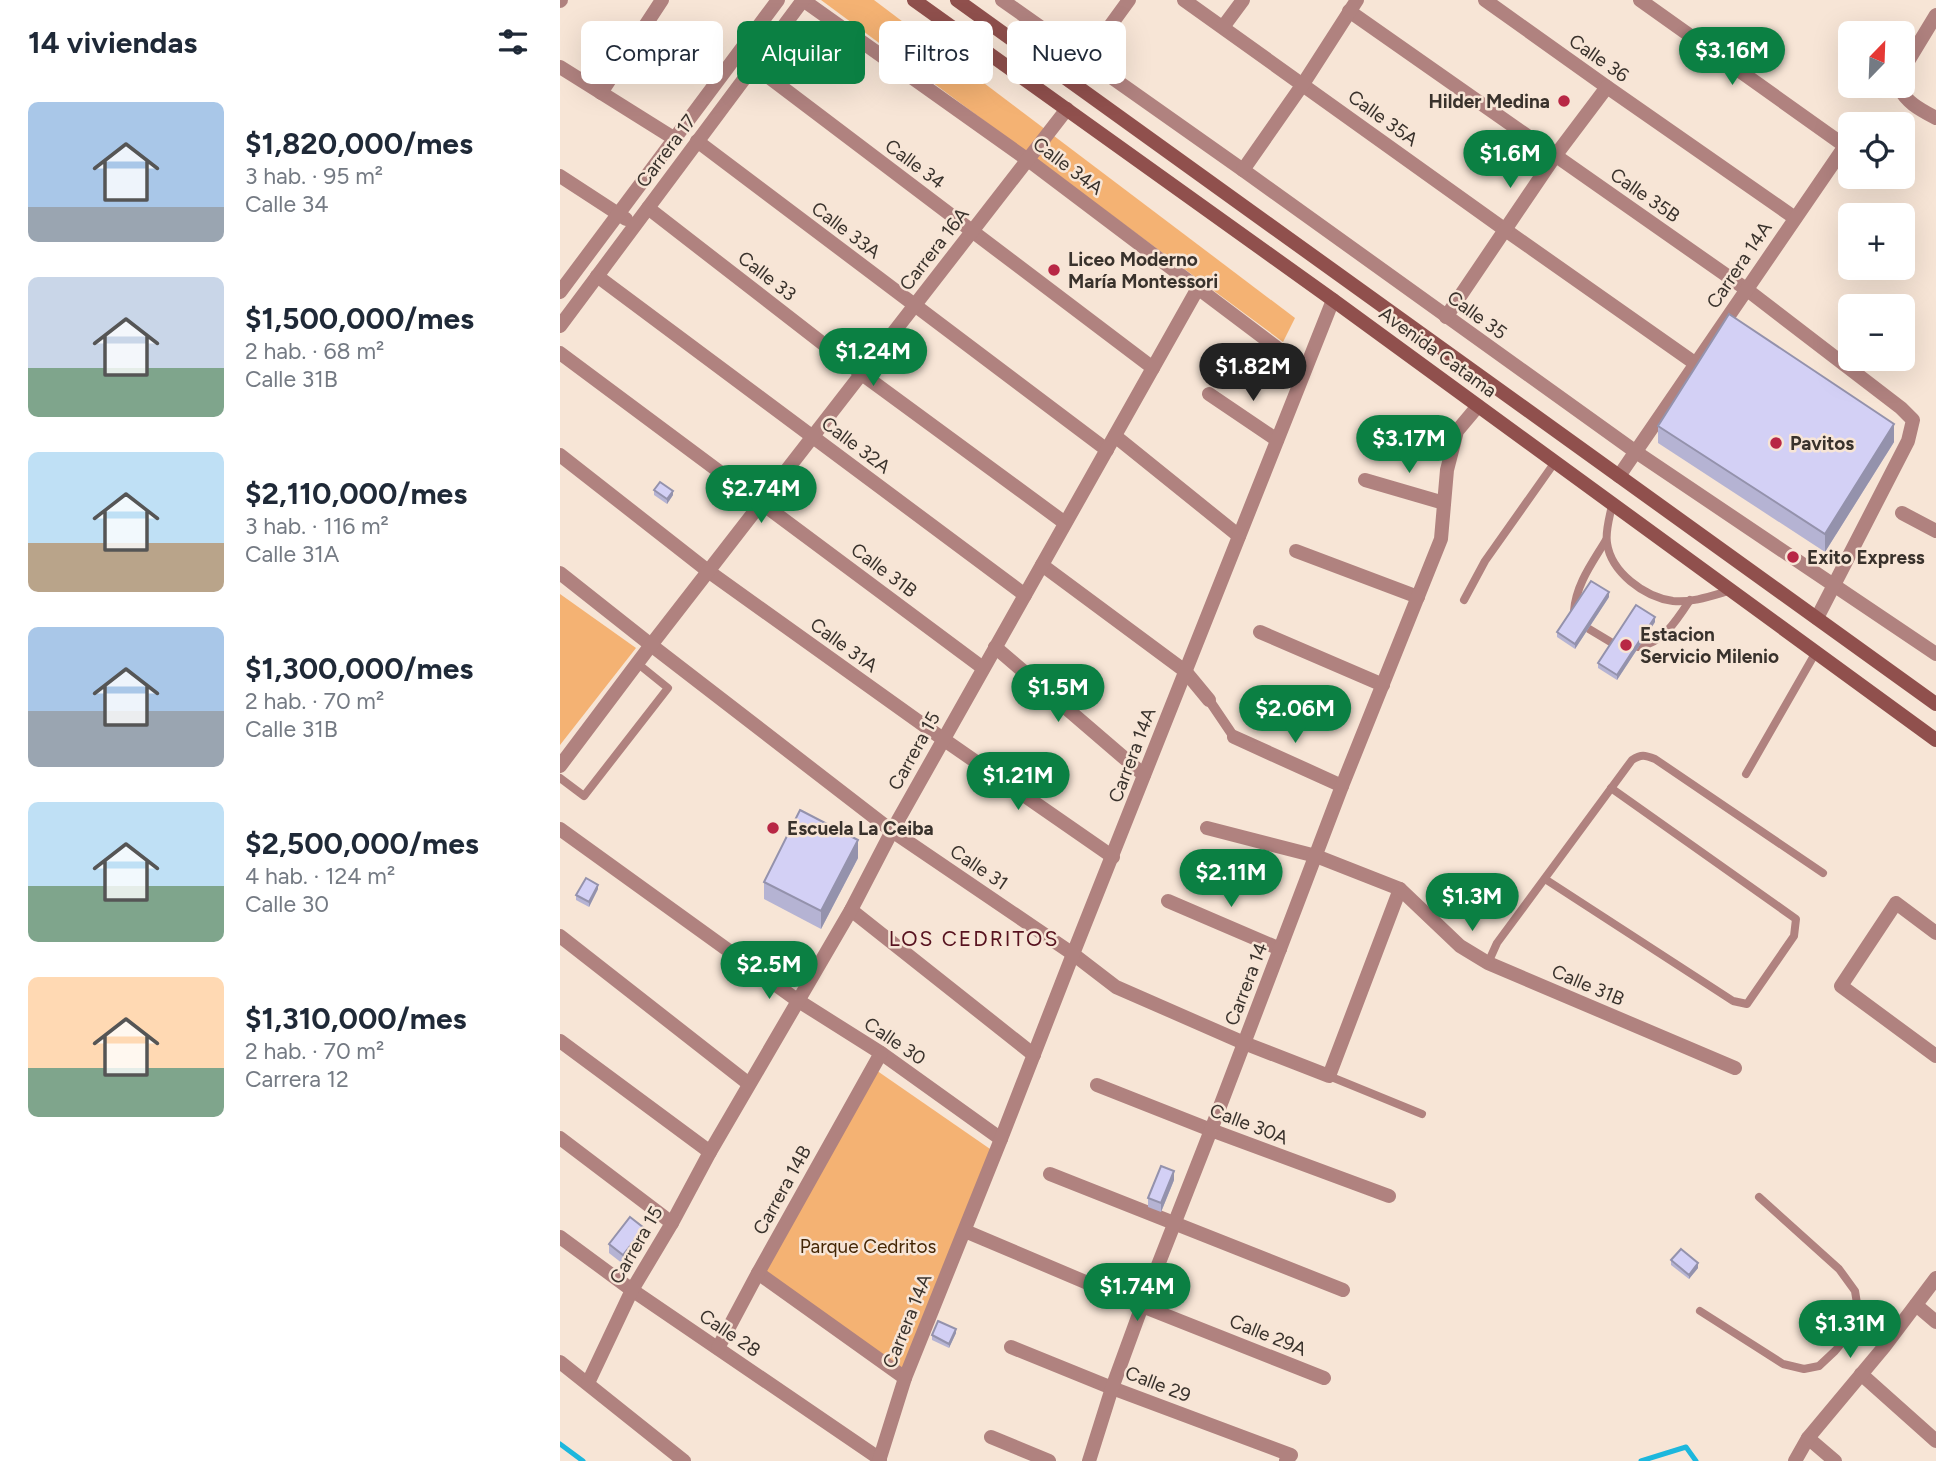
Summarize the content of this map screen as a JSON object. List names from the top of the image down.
{
  "streets": {
    "main road": ["Avenida Catama"],
    "street": [
      "Calle 36",
      "Calle 35A",
      "Carrera 17",
      "Calle 34",
      "Calle 34A",
      "Calle 35B",
      "Calle 33A",
      "Carrera 16A",
      "Carrera 14A",
      "Calle 33",
      "Calle 35",
      "Calle 32A",
      "Calle 31B",
      "Calle 31A",
      "Carrera 15",
      "Calle 31",
      "Carrera 14",
      "Calle 30",
      "Calle 30A",
      "Carrera 14B",
      "Calle 28",
      "Calle 29A",
      "Calle 29"
    ]
  },
  "crossings": [
    ["Calle 36", "Carrera 14A"],
    ["Calle 35A", "Carrera 14A"],
    ["Carrera 17", "Calle 34A"],
    ["Carrera 17", "Calle 33A"],
    ["Carrera 17", "Calle 33"],
    ["Carrera 17", "Calle 32A"],
    ["Calle 34", "Carrera 16A"],
    ["Calle 34", "Carrera 15"],
    ["Calle 34A", "Carrera 16A"],
    ["Calle 34A", "Carrera 14A"],
    ["Calle 34A", "Carrera 15"],
    ["Calle 35B", "Carrera 14A"],
    ["Calle 35B", "Calle 35"],
    ["Calle 33A", "Carrera 16A"],
    ["Calle 33A", "Carrera 15"],
    ["Carrera 16A", "Calle 33"],
    ["Carrera 16A", "Avenida Catama"],
    ["Carrera 16A", "Calle 32A"],
    ["Carrera 16A", "Calle 31B"],
    ["Carrera 16A", "Calle 31A"],
    ["Carrera 16A", "Calle 31"],
    ["Carrera 14A", "Calle 35"],
    ["Carrera 14A", "Avenida Catama"],
    ["Carrera 14A", "Calle 31A"],
    ["Carrera 14A", "Calle 31"],
    ["Carrera 14A", "Calle 30"],
    ["Carrera 14A", "Calle 28"],
    ["Carrera 14A", "Calle 29A"],
    ["Calle 33", "Carrera 15"],
    ["Avenida Catama", "Carrera 14"],
    ["Calle 32A", "Carrera 15"],
    ["Calle 31B", "Carrera 15"],
    ["Calle 31B", "Carrera 14"],
    ["Calle 31A", "Carrera 15"],
    ["Carrera 15", "Calle 31"],
    ["Carrera 15", "Calle 30"],
    ["Carrera 15", "Calle 28"],
    ["Calle 31", "Carrera 14"],
    ["Carrera 14", "Calle 30A"],
    ["Carrera 14", "Calle 29A"],
    ["Carrera 14", "Calle 29"],
    ["Calle 30", "Carrera 14B"],
    ["Carrera 14B", "Calle 28"]
  ],
  "districts": ["LOS CEDRITOS"],
  "parks": ["Parque Cedritos"],
  "places": [
    "Hilder Medina",
    "Liceo Moderno María Montessori",
    "Pavitos",
    "Exito Express",
    "Estacion Servicio Milenio",
    "Escuela La Ceiba"
  ],
  "north": "top right",
  "page": {
    "heading": "14 viviendas",
    "map_buttons": ["+", "−"],
    "chip": [
      "Comprar",
      "Alquilar",
      "Filtros",
      "Nuevo"
    ],
    "price": [
      "$3.16M",
      "$1.6M",
      "$1.24M",
      "$1.82M",
      "$3.17M",
      "$2.74M",
      "$1.5M",
      "$2.06M",
      "$1.21M",
      "$2.11M",
      "$1.3M",
      "$2.5M",
      "$1.74M",
      "$1.31M"
    ],
    "list": [
      {
        "name": "$1,820,000/mes",
        "note": "3 hab. · 95 m² · Calle 34"
      },
      {
        "name": "$1,500,000/mes",
        "note": "2 hab. · 68 m² · Calle 31B"
      },
      {
        "name": "$2,110,000/mes",
        "note": "3 hab. · 116 m² · Calle 31A"
      },
      {
        "name": "$1,300,000/mes",
        "note": "2 hab. · 70 m² · Calle 31B"
      },
      {
        "name": "$2,500,000/mes",
        "note": "4 hab. · 124 m² · Calle 30"
      },
      {
        "name": "$1,310,000/mes",
        "note": "2 hab. · 70 m² · Carrera 12"
      }
    ]
  }
}
